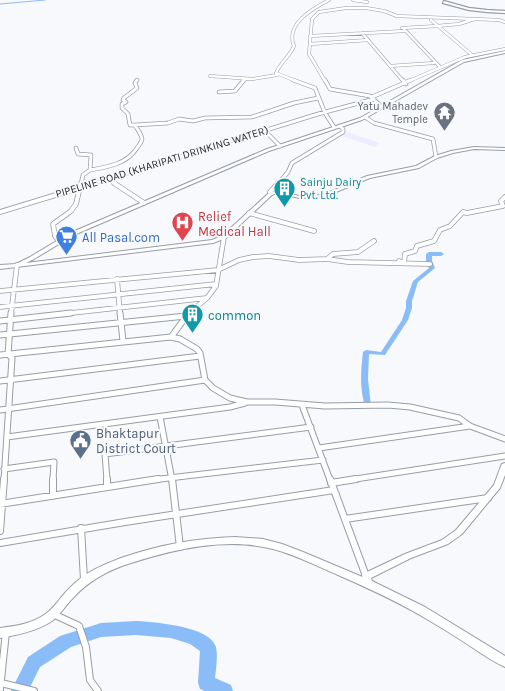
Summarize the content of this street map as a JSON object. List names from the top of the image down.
{
  "streets": {
    "street": ["PIPELINE ROAD (KHARIPATI DRINKING WATER)"]
  },
  "places": {
    "temple": ["Yatu Mahadev Temple"],
    "building": ["Sainju Dairy Pvt. Ltd.", "common"],
    "hospital": ["Relief Medical Hall"],
    "supermarket": ["All Pasal.com"],
    "public building": ["Bhaktapur District Court"]
  }
}
